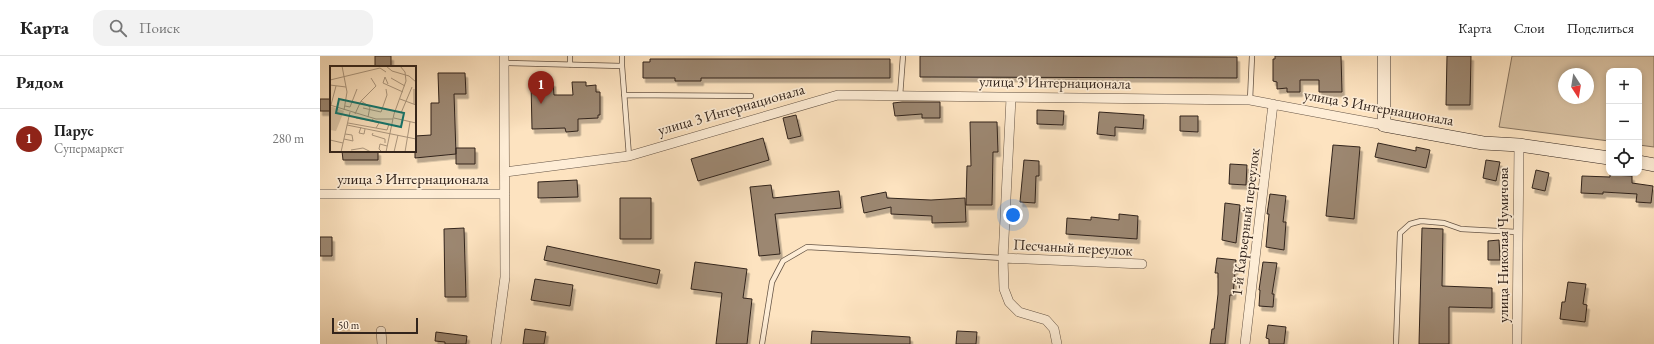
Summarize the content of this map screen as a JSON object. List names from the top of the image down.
{
  "streets": {
    "street": [
      "улица 3 Интернационала",
      "1-й Карьерный переулок",
      "улица Николая Чумичова",
      "Песчаный переулок"
    ]
  },
  "crossings": [
    ["улица 3 Интернационала", "1-й Карьерный переулок"],
    ["улица 3 Интернационала", "улица Николая Чумичова"]
  ],
  "scale_bar": "50 m",
  "north": "bottom",
  "page": {
    "header": "Карта",
    "search": "Поиск",
    "nav": ["Карта", "Слои", "Поделиться"],
    "heading": "Рядом",
    "map_buttons": ["+", "−"],
    "pins": "1",
    "list": [
      {
        "mark": "1",
        "name": "Парус",
        "note": "Супермаркет",
        "value": "280 m"
      }
    ],
    "scale": "50 m"
  }
}
